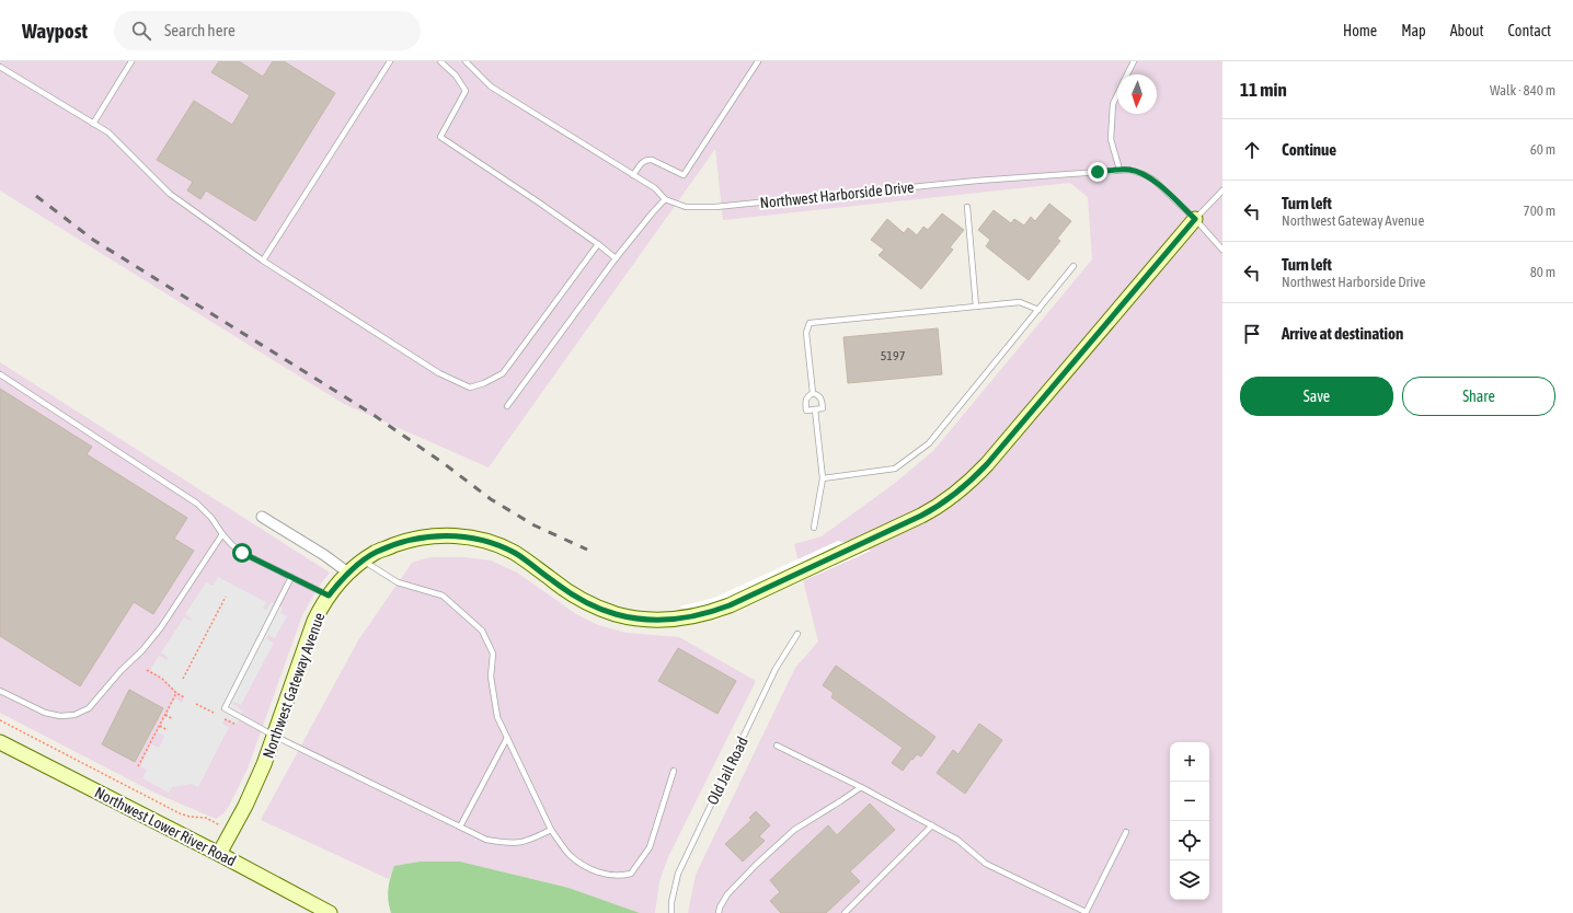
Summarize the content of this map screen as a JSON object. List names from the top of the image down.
{
  "streets": {
    "street": ["Northwest Gateway Avenue", "Northwest Lower River Road"],
    "lane": ["Northwest Harborside Drive", "Old Jail Road"]
  },
  "crossings": [
    ["Northwest Harborside Drive", "Northwest Gateway Avenue"],
    ["Northwest Gateway Avenue", "Northwest Lower River Road"]
  ],
  "house_numbers": ["5197"],
  "north": "bottom",
  "page": {
    "header": "Waypost",
    "search": "Search here",
    "nav": [
      "Home",
      "Map",
      "About",
      "Contact"
    ],
    "heading": ["11 min", "Walk · 840 m"],
    "list": [
      ["Continue", "60 m"],
      ["Turn left", "Northwest Gateway Avenue", "700 m"],
      ["Turn left", "Northwest Harborside Drive", "80 m"],
      "Arrive at destination"
    ],
    "buttons": ["Save", "Share"],
    "map_buttons": ["+", "−"]
  }
}
